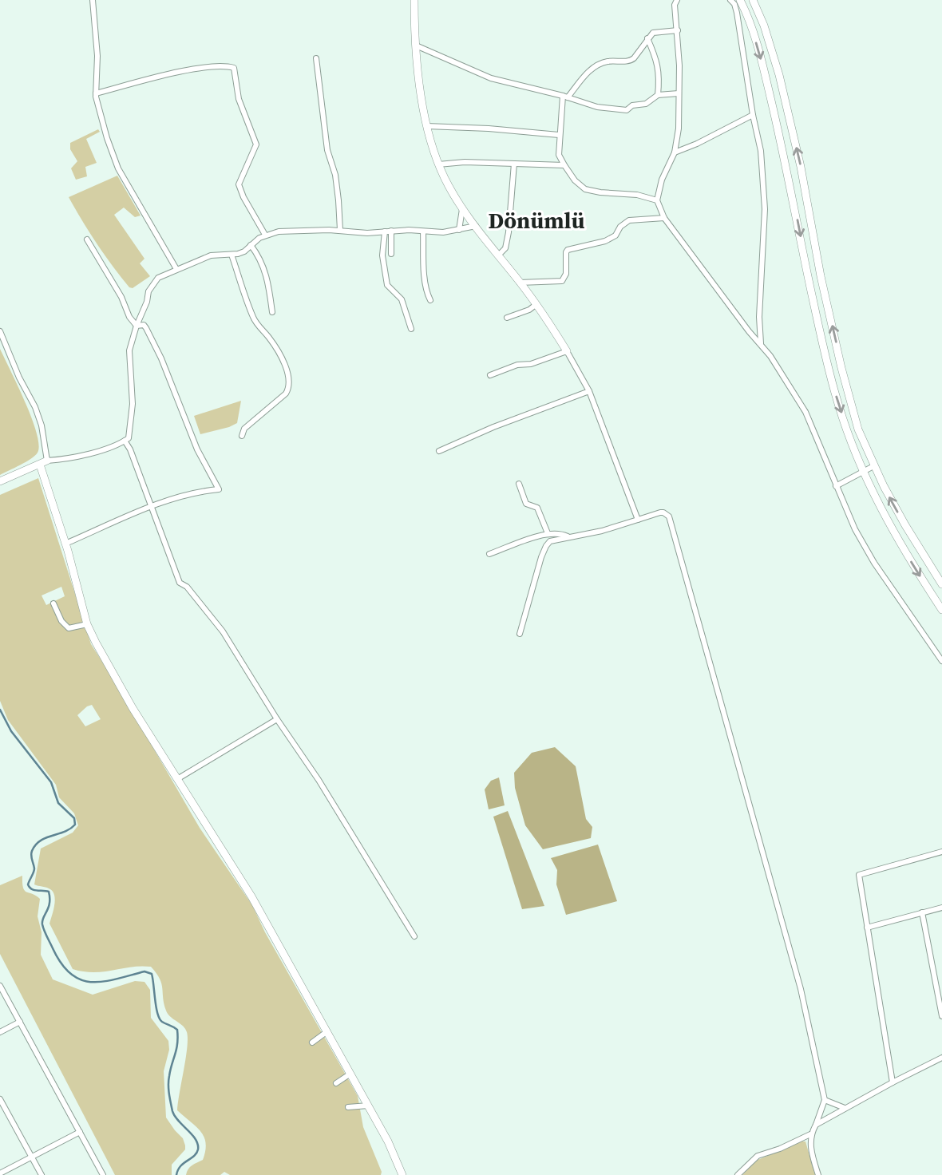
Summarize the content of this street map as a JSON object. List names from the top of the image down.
{
  "districts": ["Dönümlü"]
}
